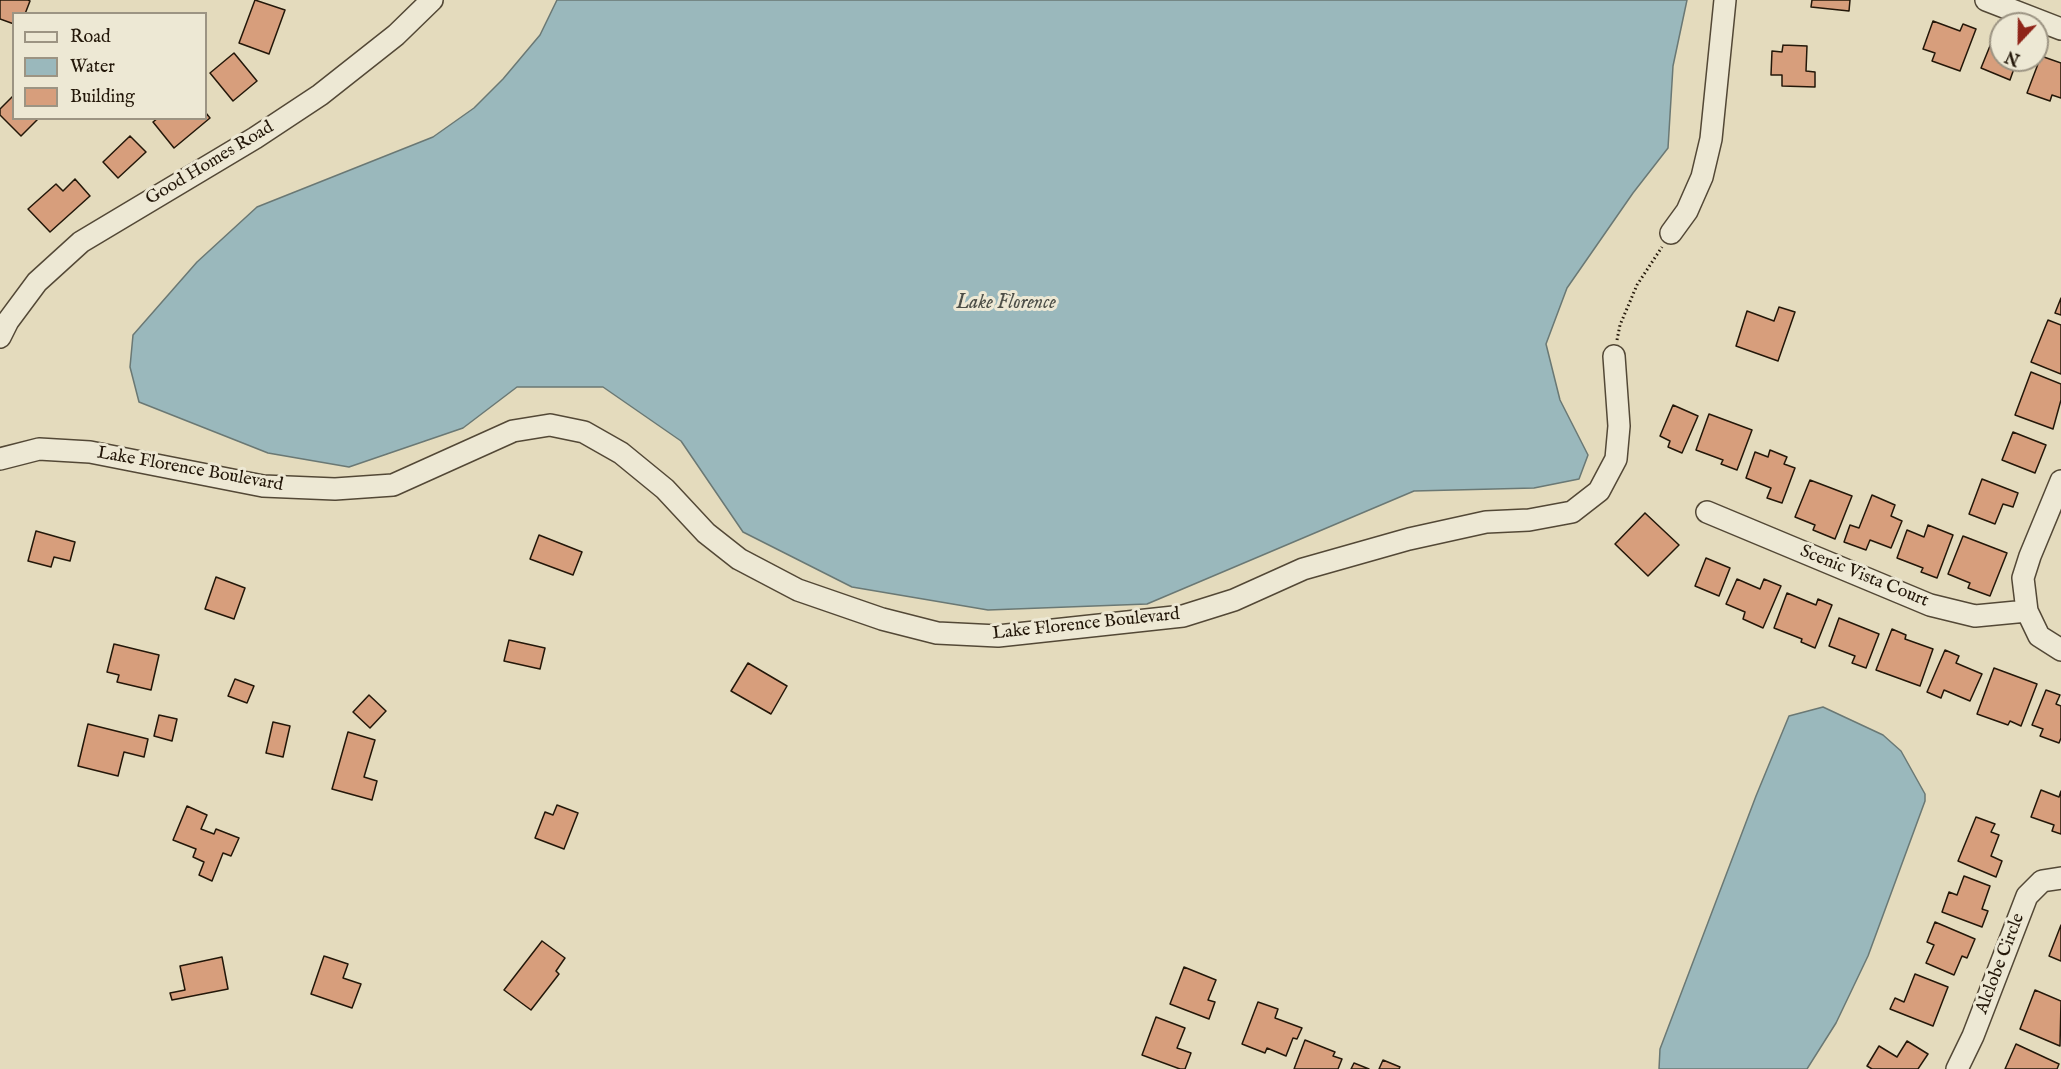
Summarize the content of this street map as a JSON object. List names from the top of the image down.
{
  "streets": {
    "street": [
      "Good Homes Road",
      "Lake Florence Boulevard",
      "Scenic Vista Court",
      "Alclobe Circle"
    ]
  },
  "water": ["Lake Florence"],
  "legend": ["Road", "Water", "Building"],
  "north": "bottom"
}
